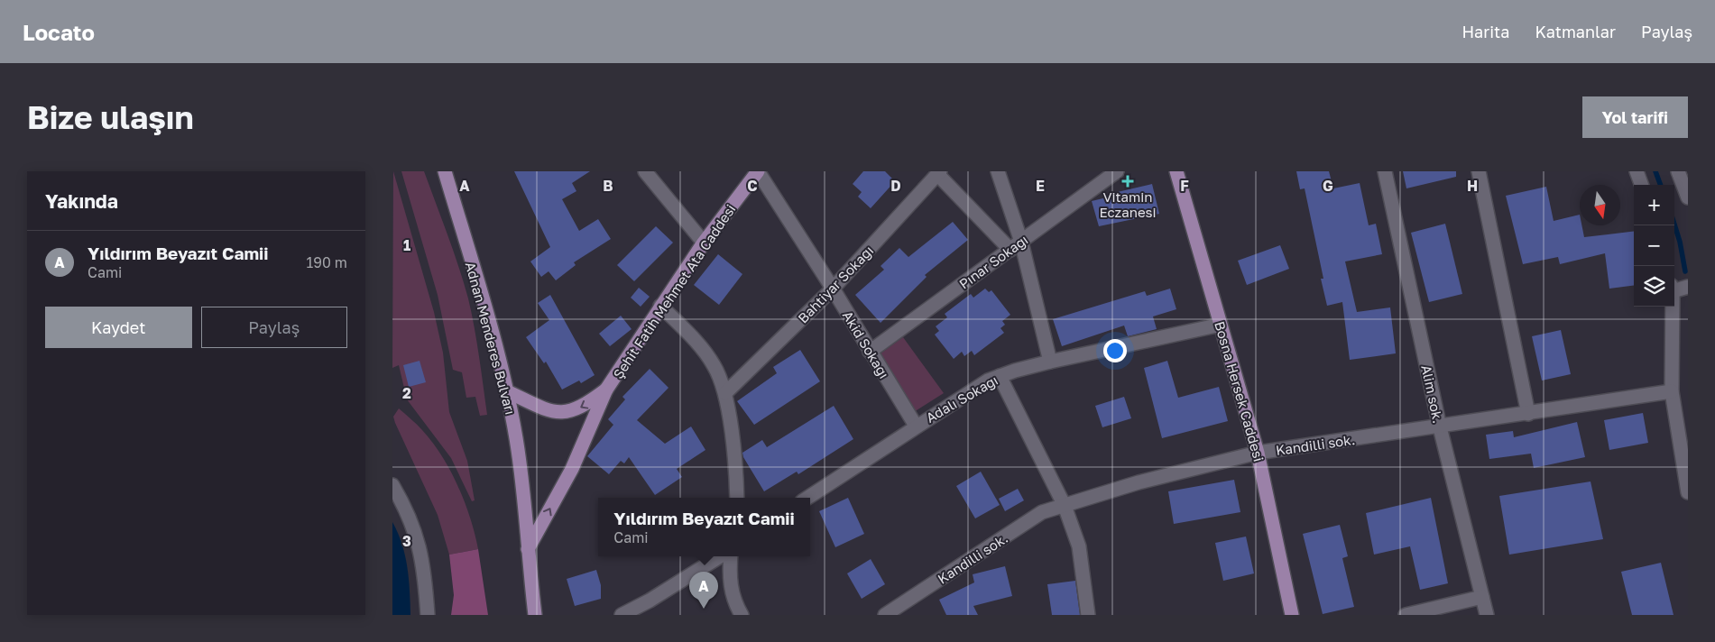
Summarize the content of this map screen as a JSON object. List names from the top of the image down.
{
  "streets": {
    "main road": ["Şehit Fatih Mehmet Ata Caddesi", "Adnan Menderes Bulvarı", "Bosna Hersek Caddesi"],
    "street": [
      "Pınar Sokağı",
      "Bahtiyar Sokağı",
      "Akid Sokağı",
      "Alim sok.",
      "Adalı Sokağı",
      "Kandilli sok."
    ]
  },
  "crossings": [
    ["Pınar Sokağı", "Akid Sokağı"],
    ["Bahtiyar Sokağı", "Akid Sokağı"],
    ["Şehit Fatih Mehmet Ata Caddesi", "Adnan Menderes Bulvarı"],
    ["Şehit Fatih Mehmet Ata Caddesi", "Akid Sokağı"],
    ["Akid Sokağı", "Adalı Sokağı"],
    ["Bosna Hersek Caddesi", "Adalı Sokağı"],
    ["Bosna Hersek Caddesi", "Kandilli sok."],
    ["Alim sok.", "Kandilli sok."]
  ],
  "places": {
    "health": ["Vitamin Eczanesi"]
  },
  "north": "bottom",
  "page": {
    "header": "Locato",
    "nav": ["Harita", "Katmanlar", "Paylaş"],
    "buttons": [
      "Yol tarifi",
      ["Kaydet", "Paylaş"]
    ],
    "title": "Bize ulaşın",
    "heading": "Yakında",
    "map_buttons": ["+", "−"],
    "list": [
      {
        "mark": "A",
        "name": "Yıldırım Beyazıt Camii",
        "note": "Cami",
        "value": "190 m"
      }
    ],
    "popup": ["Yıldırım Beyazıt Camii", "Cami"],
    "pins": "A"
  },
  "grid": {
    "columns": [
      "A",
      "B",
      "C",
      "D",
      "E",
      "F",
      "G",
      "H"
    ],
    "rows": ["1", "2", "3"]
  }
}
